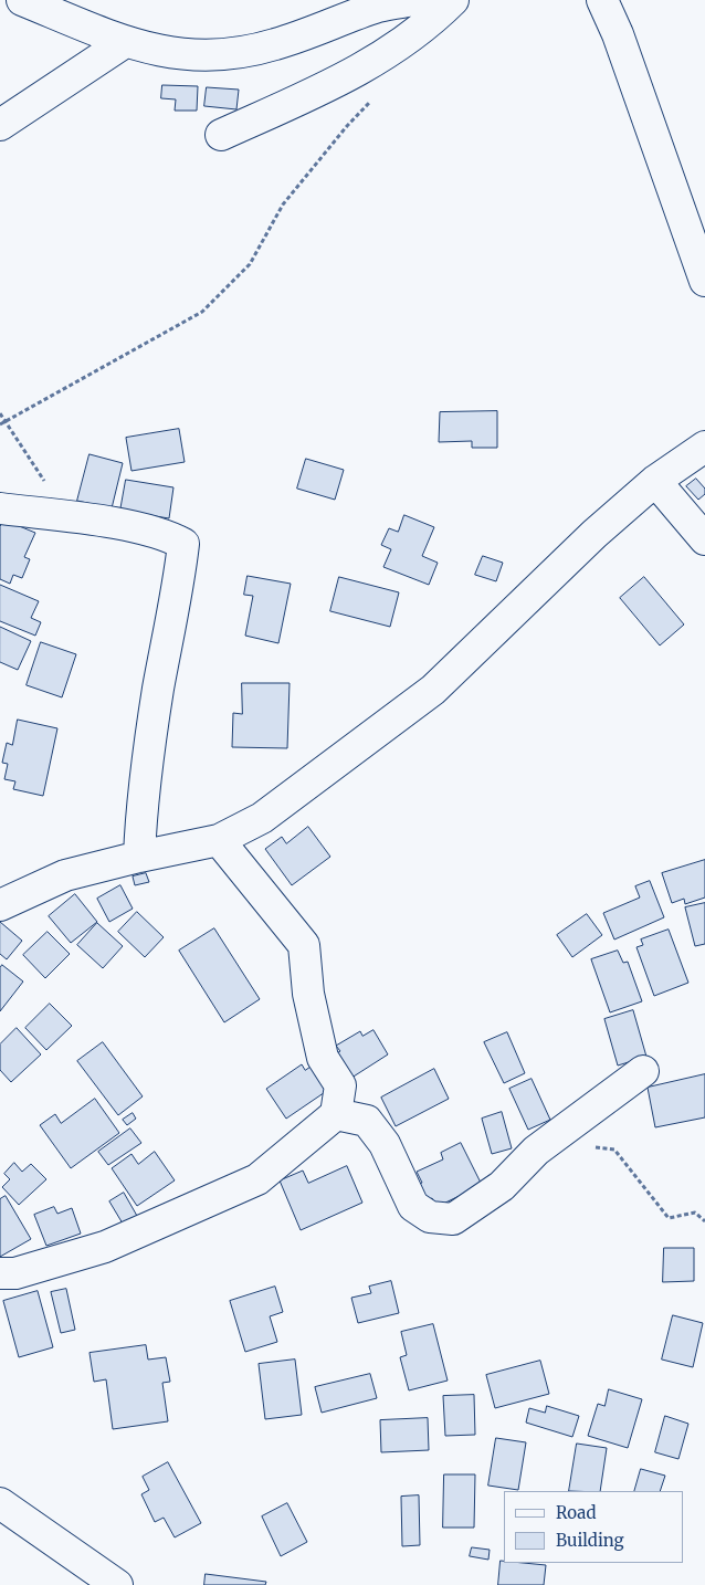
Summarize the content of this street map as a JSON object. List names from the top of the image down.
{
  "legend": ["Road", "Building"]
}
